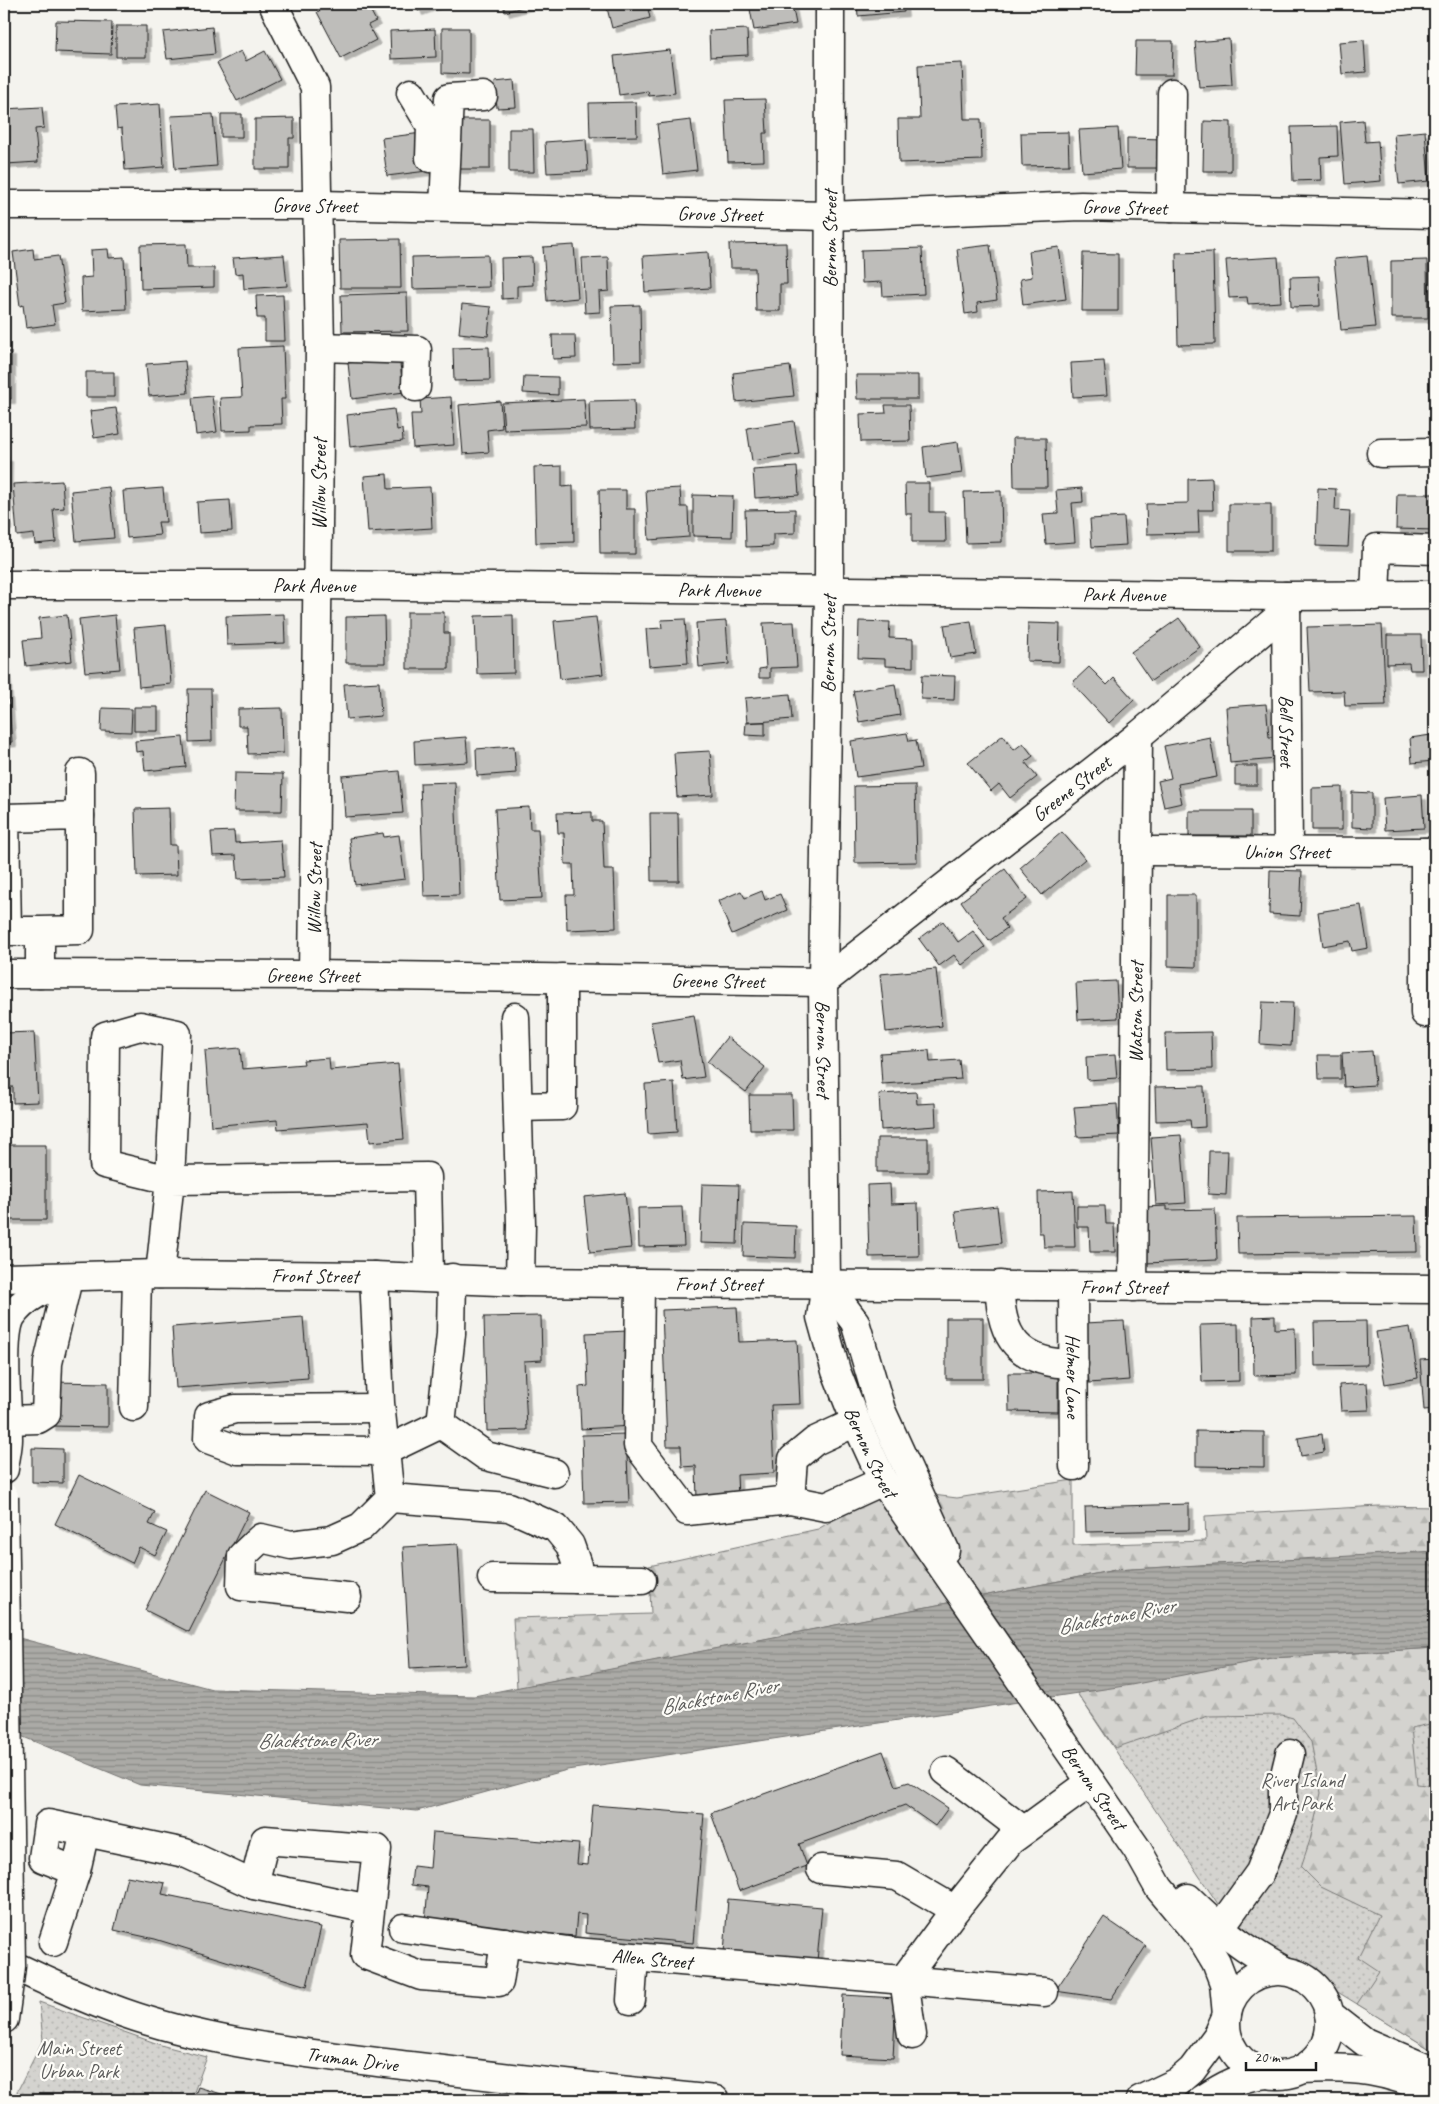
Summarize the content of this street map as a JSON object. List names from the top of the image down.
{
  "streets": {
    "main road": [
      "Grove Street",
      "Bernon Street",
      "Willow Street",
      "Park Avenue",
      "Bell Street",
      "Greene Street",
      "Union Street",
      "Watson Street",
      "Front Street",
      "Helmer Lane",
      "Allen Street",
      "Truman Drive"
    ]
  },
  "crossings": [
    ["Grove Street", "Bernon Street"],
    ["Grove Street", "Willow Street"],
    ["Bernon Street", "Park Avenue"],
    ["Bernon Street", "Greene Street"],
    ["Bernon Street", "Front Street"],
    ["Willow Street", "Park Avenue"],
    ["Willow Street", "Greene Street"],
    ["Park Avenue", "Bell Street"],
    ["Park Avenue", "Greene Street"],
    ["Bell Street", "Greene Street"],
    ["Bell Street", "Union Street"],
    ["Greene Street", "Watson Street"],
    ["Union Street", "Watson Street"],
    ["Watson Street", "Front Street"],
    ["Front Street", "Helmer Lane"]
  ],
  "water": ["Blackstone River"],
  "parks": ["River Island Art Park", "Main Street Urban Park"],
  "scale_bar": "20 m"
}
